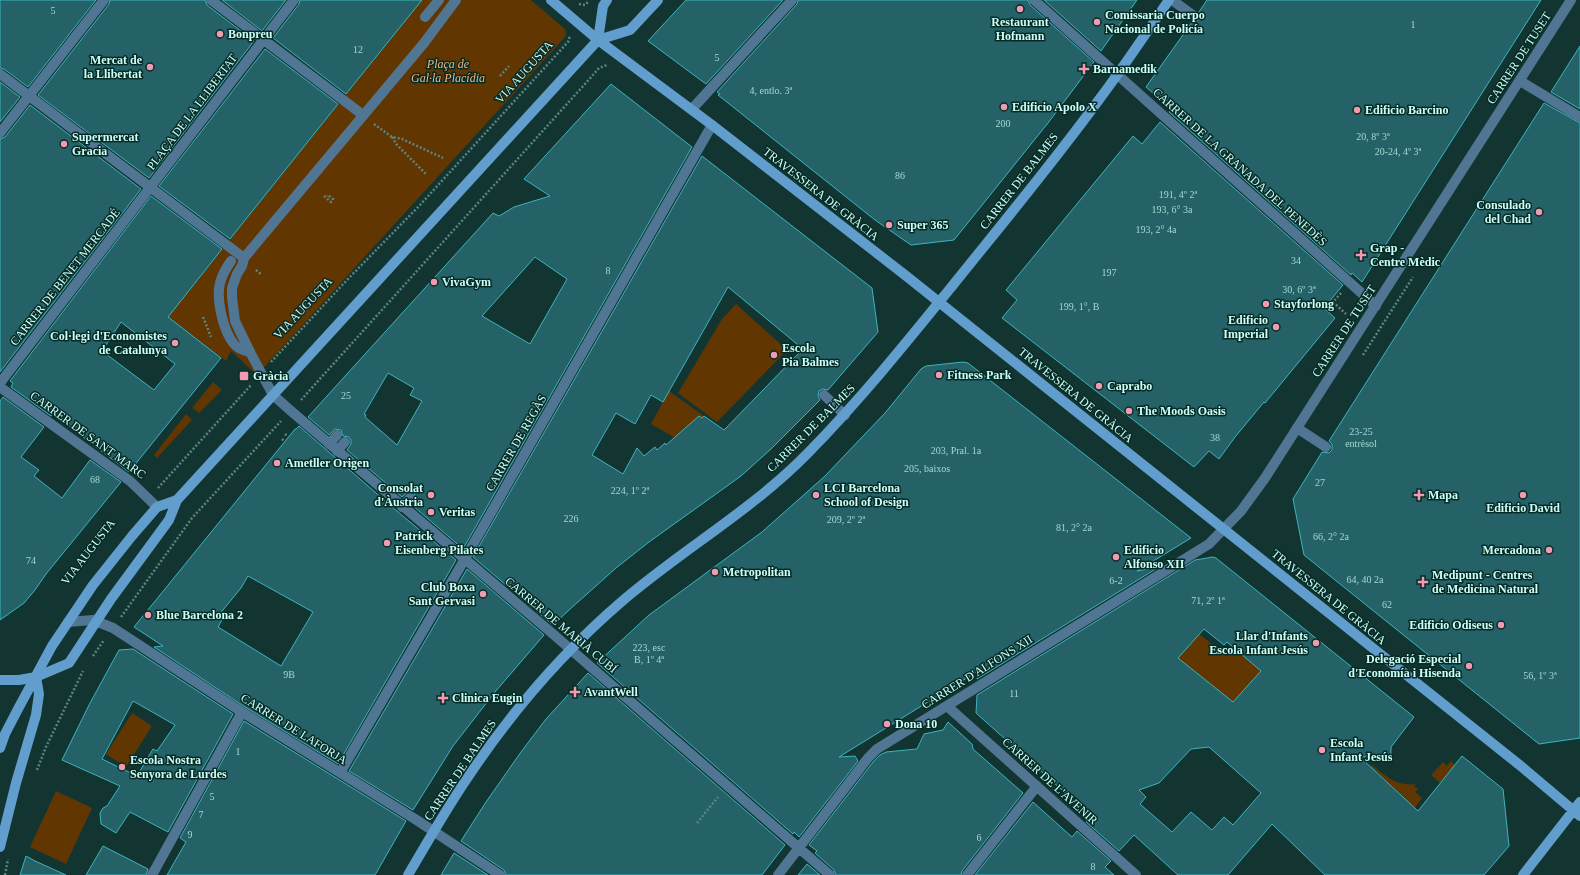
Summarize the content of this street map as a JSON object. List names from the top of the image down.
{
  "streets": {
    "main road": ["VIA AUGUSTA", "CARRER DE BALMES", "TRAVESSERA DE GRÀCIA"],
    "street": [
      "CARRER DE TUSET",
      "PLAÇA DE LA LLIBERTAT",
      "CARRER DE LA GRANADA DEL PENEDÈS",
      "CARRER DE BENET MERCADÉ",
      "CARRER DE SANT MARC",
      "CARRER DE REGÀS",
      "CARRER DE MARIÀ CUBÍ",
      "CARRER D'ALFONS XII",
      "CARRER DE LAFORJA",
      "CARRER DE L'AVENIR"
    ]
  },
  "crossings": [
    ["CARRER DE TUSET", "CARRER DE LA GRANADA DEL PENEDÈS"],
    ["CARRER DE TUSET", "TRAVESSERA DE GRÀCIA"],
    ["CARRER DE TUSET", "CARRER D'ALFONS XII"],
    ["VIA AUGUSTA", "TRAVESSERA DE GRÀCIA"],
    ["VIA AUGUSTA", "CARRER DE SANT MARC"],
    ["VIA AUGUSTA", "CARRER DE MARIÀ CUBÍ"],
    ["VIA AUGUSTA", "CARRER DE LAFORJA"],
    ["PLAÇA DE LA LLIBERTAT", "CARRER DE BENET MERCADÉ"],
    ["CARRER DE LA GRANADA DEL PENEDÈS", "CARRER DE BALMES"],
    ["CARRER DE BALMES", "TRAVESSERA DE GRÀCIA"],
    ["CARRER DE BALMES", "CARRER DE MARIÀ CUBÍ"],
    ["CARRER DE BALMES", "CARRER DE LAFORJA"],
    ["TRAVESSERA DE GRÀCIA", "CARRER DE REGÀS"],
    ["TRAVESSERA DE GRÀCIA", "CARRER D'ALFONS XII"],
    ["CARRER DE REGÀS", "CARRER DE MARIÀ CUBÍ"],
    ["CARRER DE REGÀS", "CARRER DE LAFORJA"],
    ["CARRER DE MARIÀ CUBÍ", "CARRER D'ALFONS XII"],
    ["CARRER D'ALFONS XII", "CARRER DE L'AVENIR"]
  ],
  "parks": ["Plaça de Gal·la Placídia"],
  "places": {
    "other": [
      "Restaurant Hofmann",
      "Comissaria Cuerpo Nacional de Policía",
      "Bonpreu",
      "Mercat de la Llibertat",
      "Edificio Apolo X",
      "Edificio Barcino",
      "Supermercat Gracia",
      "Consulado del Chad",
      "Super 365",
      "VivaGym",
      "Stayforlong",
      "Edificio Imperial",
      "Col·legi d'Economistes de Catalunya",
      "Escola Pia Balmes",
      "Fitness Park",
      "Caprabo",
      "The Moods Oasis",
      "Ametller Origen",
      "Consolat d'Àustria",
      "LCI Barcelona School of Design",
      "Edificio David",
      "Veritas",
      "Patrick Eisenberg Pilates",
      "Mercadona",
      "Edificio Alfonso XII",
      "Metropolitan",
      "Club Boxa Sant Gervasi",
      "Blue Barcelona 2",
      "Edificio Odiseus",
      "Llar d'Infants Escola Infant Jesús",
      "Delegació Especial d'Economía i Hisenda",
      "Dona 10",
      "Escola Infant Jesús",
      "Escola Nostra Senyora de Lurdes"
    ],
    "health": [
      "Barnamedik",
      "Grap - Centre Mèdic",
      "Mapa",
      "Medipunt - Centres de Medicina Natural",
      "AvantWell",
      "Clinica Eugin"
    ],
    "transit": ["Gràcia"]
  },
  "house_numbers": [
    "5",
    "1",
    "12",
    "5",
    "4, entlo. 3ª",
    "200",
    "20, 8º 3ª",
    "20-24, 4º 3ª",
    "86",
    "191, 4º 2ª",
    "193, 6° 3a",
    "193, 2° 4a",
    "34",
    "8",
    "197",
    "30, 6º 3ª",
    "199, 1°, B",
    "25",
    "23-25 entrèsol",
    "38",
    "203, Pral. 1a",
    "205, baixos",
    "68",
    "27",
    "224, 1º 2ª",
    "226",
    "209, 2º 2ª",
    "81, 2° 2a",
    "66, 2° 2a",
    "74",
    "64, 40 2a",
    "6-2",
    "71, 2º 1ª",
    "62",
    "223, esc B, 1º 4ª",
    "9B",
    "56, 1º 3ª",
    "11",
    "1",
    "5",
    "7",
    "9",
    "6",
    "8"
  ]
}
